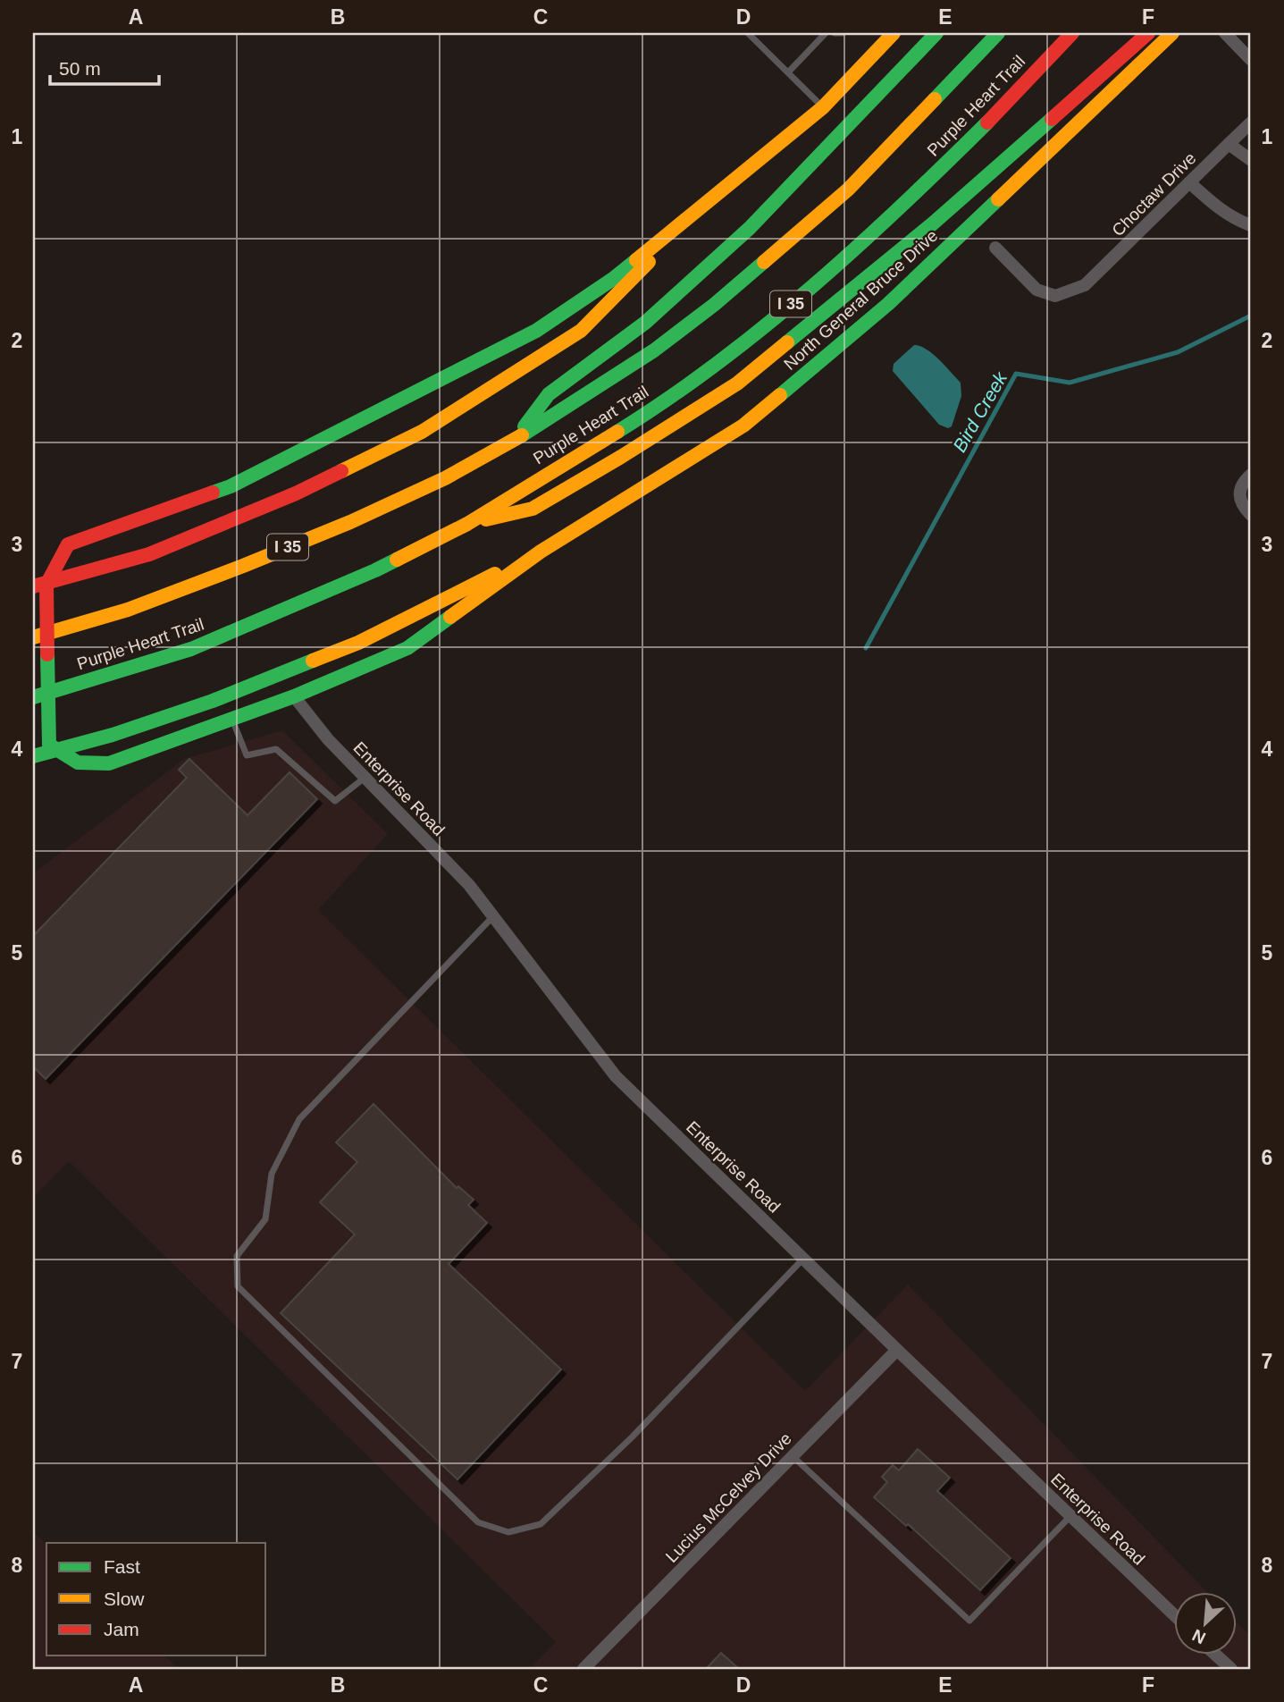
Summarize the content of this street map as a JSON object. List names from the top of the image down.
{
  "streets": {
    "main road": ["Purple Heart Trail", "North General Bruce Drive", "I 35"],
    "street": ["Choctaw Drive", "Enterprise Road", "Lucius McCelvey Drive"]
  },
  "crossings": [
    ["Enterprise Road", "Lucius McCelvey Drive"]
  ],
  "water": ["Bird Creek"],
  "legend": ["Fast", "Slow", "Jam"],
  "scale_bar": "50 m",
  "north": "bottom left",
  "grid": {
    "columns": [
      "A",
      "B",
      "C",
      "D",
      "E",
      "F"
    ],
    "rows": [
      "1",
      "2",
      "3",
      "4",
      "5",
      "6",
      "7",
      "8"
    ]
  }
}
